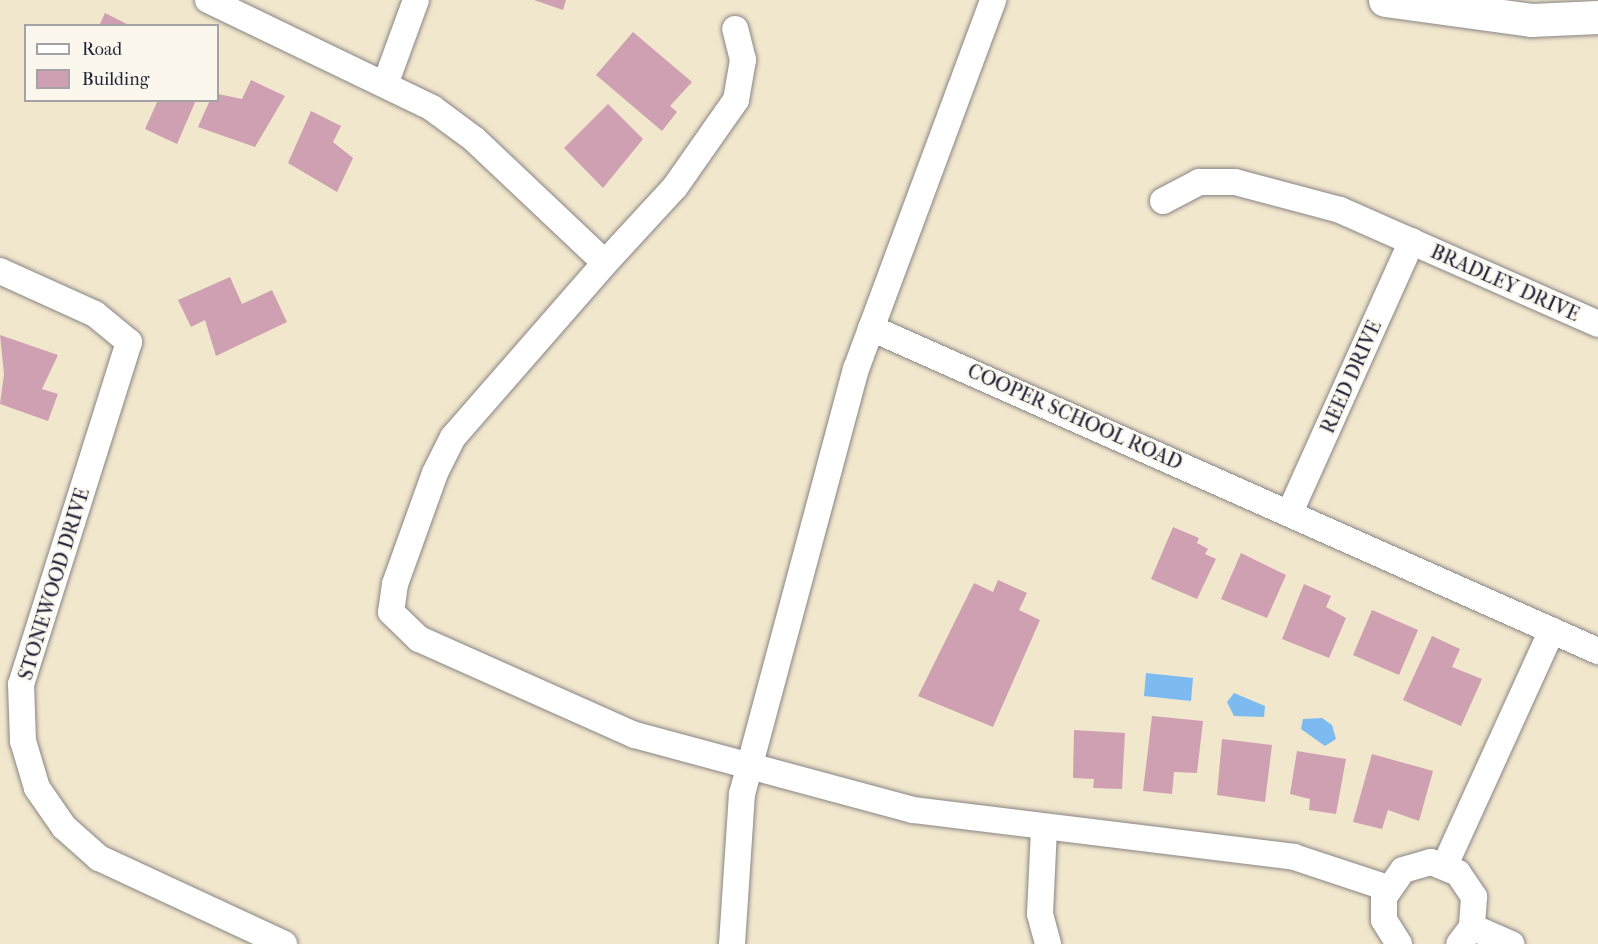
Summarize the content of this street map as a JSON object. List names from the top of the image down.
{
  "streets": {
    "street": [
      "BRADLEY DRIVE",
      "REED DRIVE",
      "COOPER SCHOOL ROAD",
      "STONEWOOD DRIVE"
    ]
  },
  "crossings": [
    ["BRADLEY DRIVE", "REED DRIVE"],
    ["REED DRIVE", "COOPER SCHOOL ROAD"]
  ],
  "legend": ["Road", "Building"]
}
